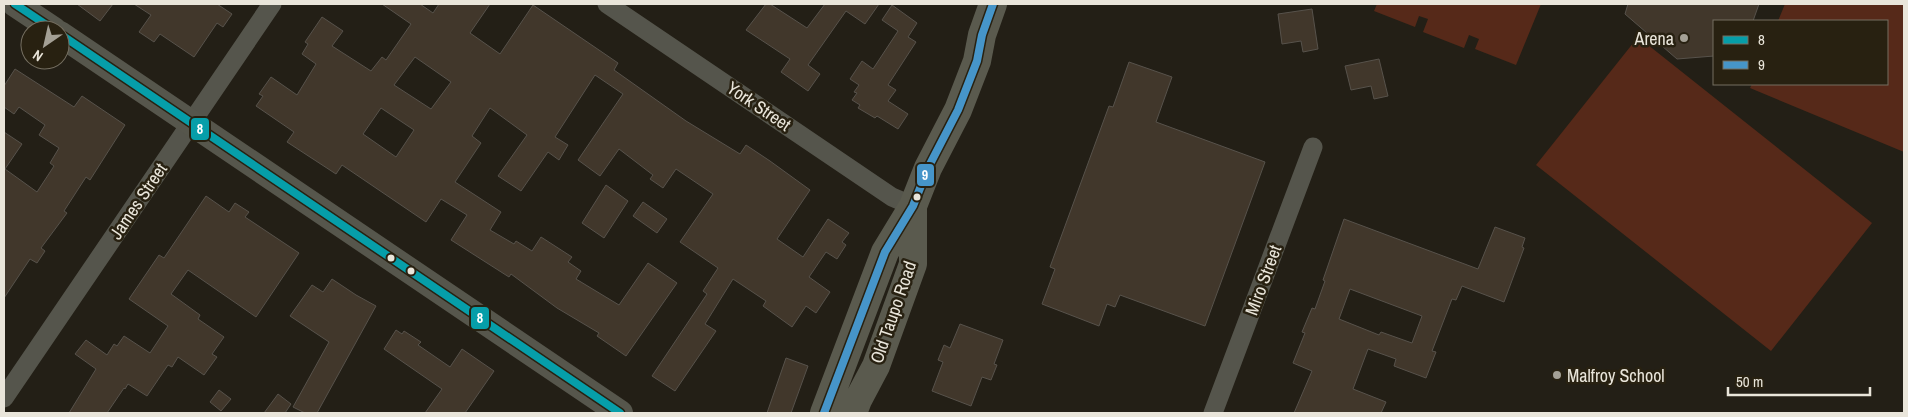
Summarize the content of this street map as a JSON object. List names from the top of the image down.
{
  "streets": {
    "highway": ["Old Taupo Road"],
    "street": ["York Street", "James Street", "Miro Street"]
  },
  "crossings": [
    ["York Street", "Old Taupo Road"]
  ],
  "places": ["Arena", "Malfroy School"],
  "lines": ["transit line 8", "transit line 9"],
  "legend": ["8", "9"],
  "scale_bar": "50 m",
  "north": "bottom left"
}
